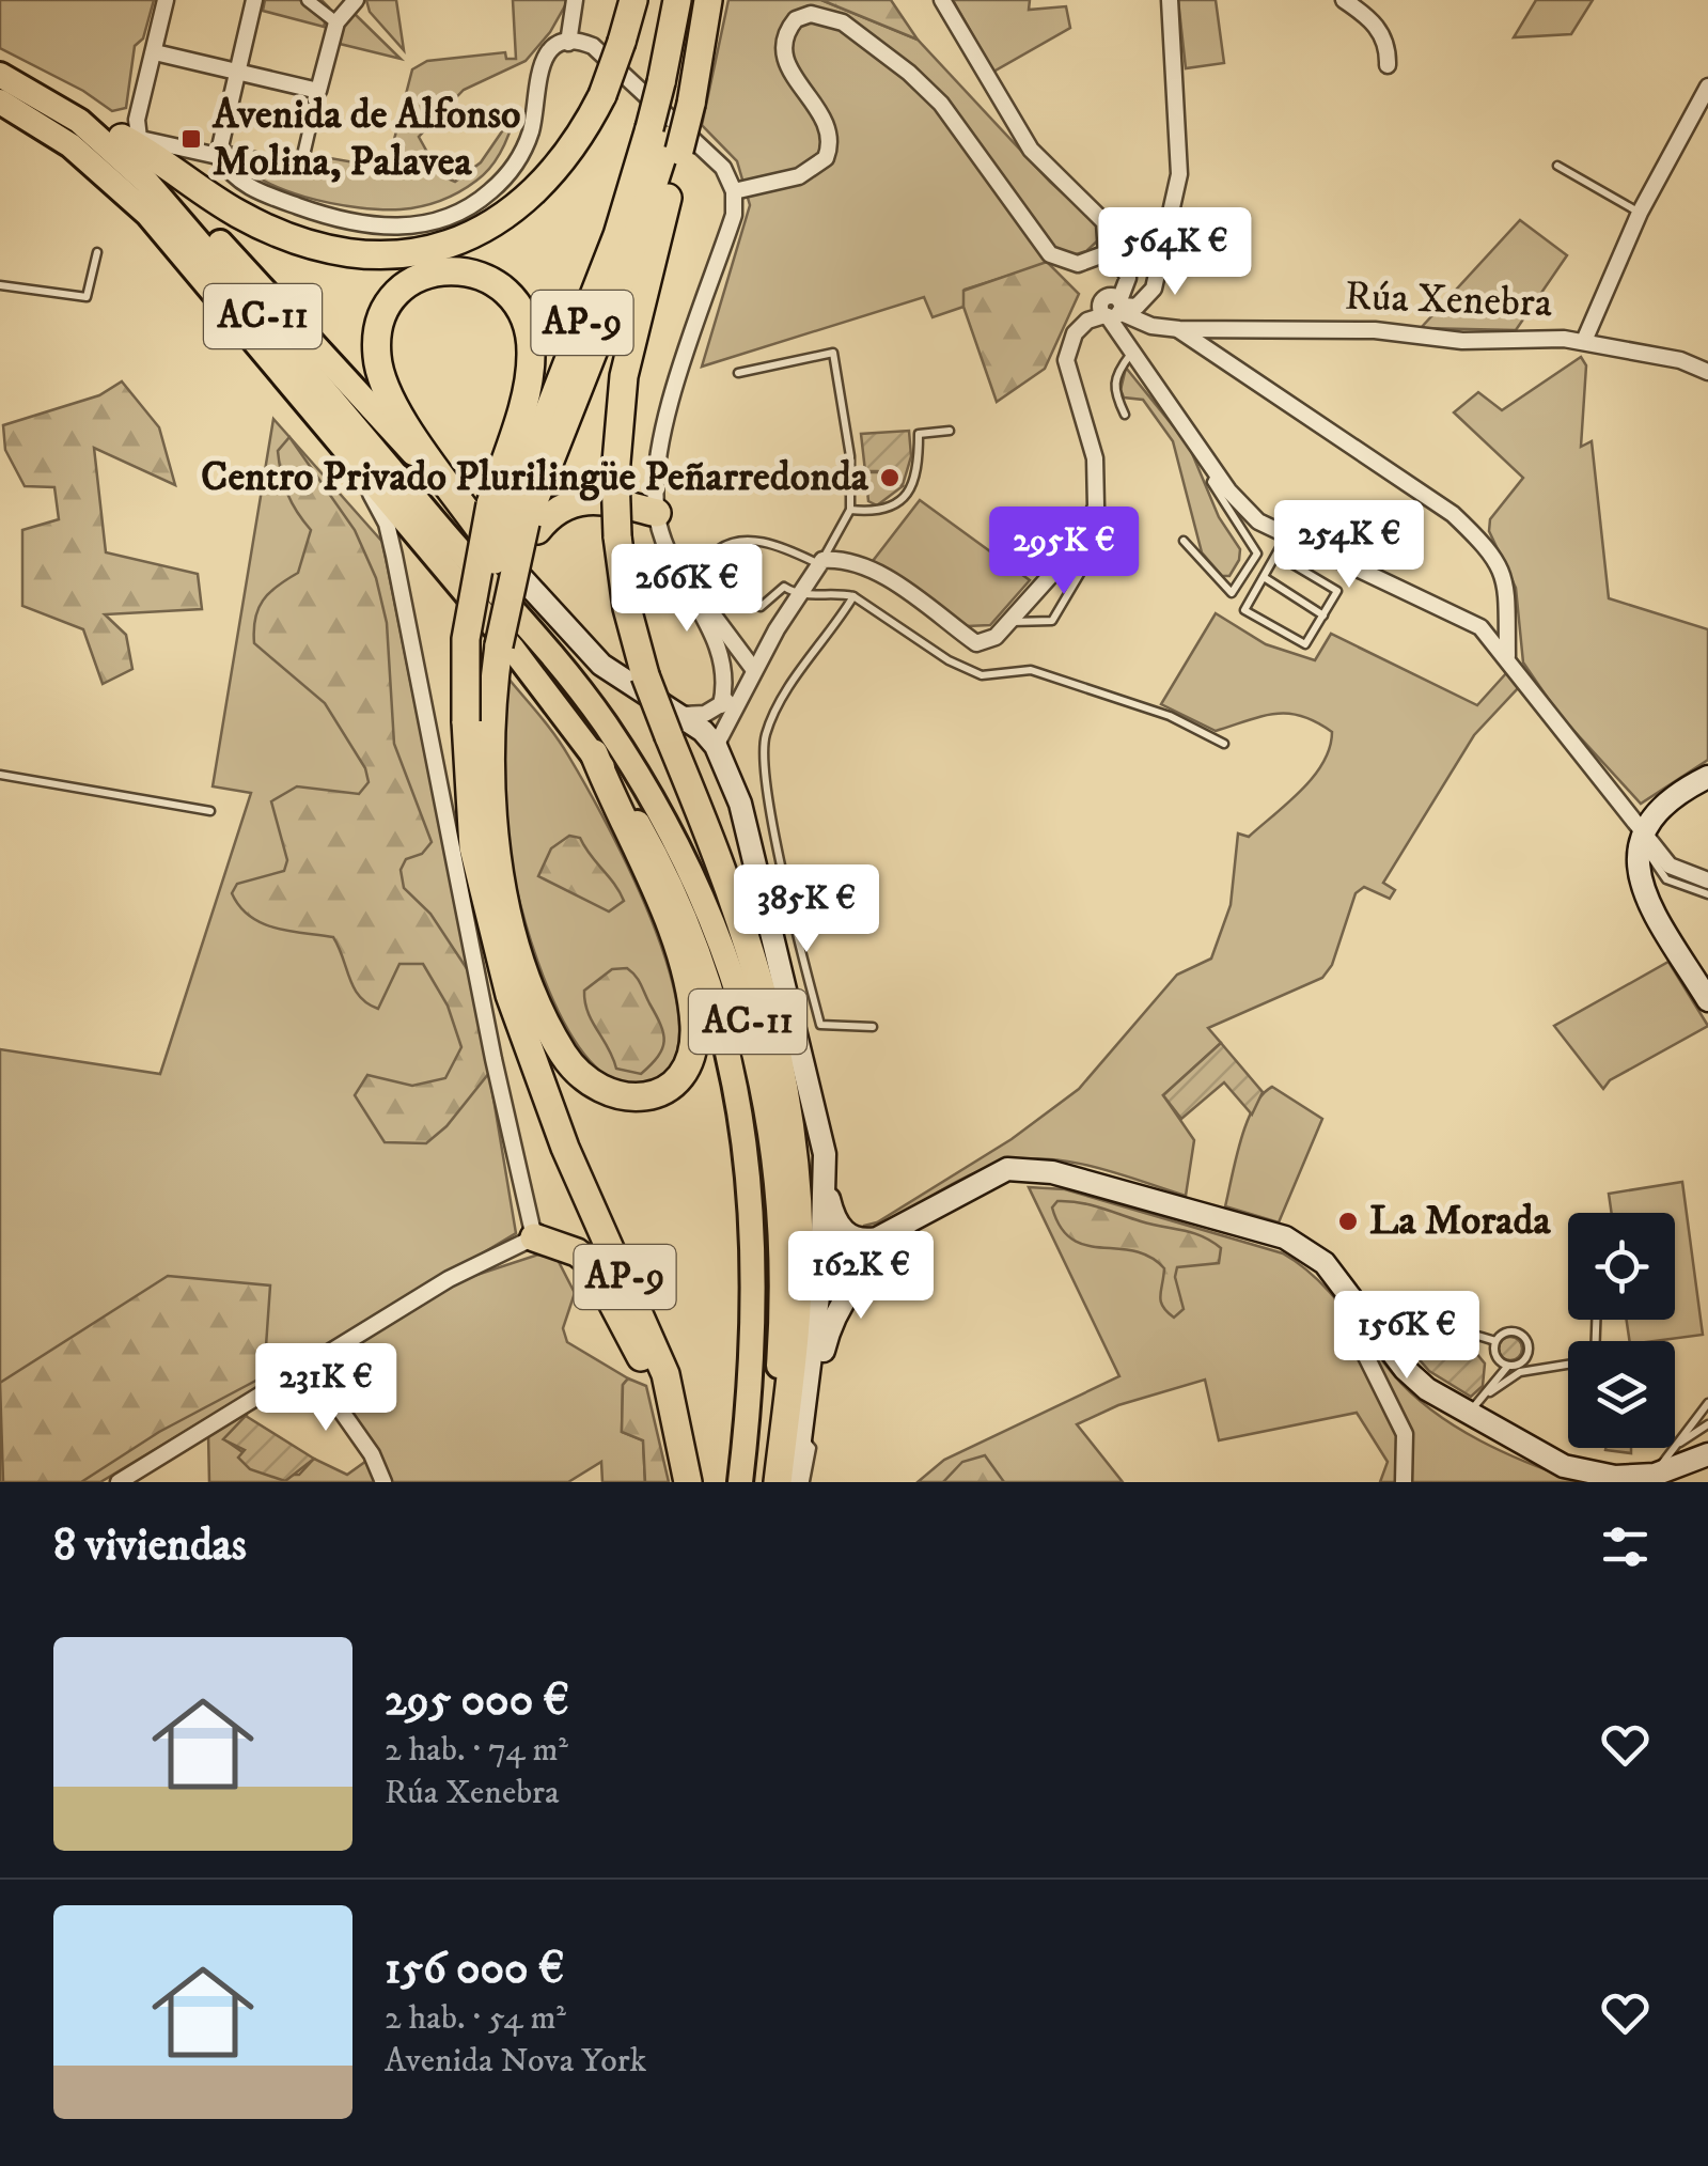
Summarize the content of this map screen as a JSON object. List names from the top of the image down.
{
  "streets": {
    "highway": ["AC-11", "AP-9"],
    "street": ["Rúa Xenebra"]
  },
  "places": {
    "transit": ["Avenida de Alfonso Molina, Palavea"],
    "other": ["Centro Privado Plurilingüe Peñarredonda", "La Morada"]
  },
  "page": {
    "price": [
      "564K €",
      "254K €",
      "295K €",
      "266K €",
      "385K €",
      "162K €",
      "156K €",
      "231K €"
    ],
    "heading": "8 viviendas",
    "list": [
      {
        "name": "295 000 €",
        "note": "2 hab. · 74 m² · Rúa Xenebra"
      },
      {
        "name": "156 000 €",
        "note": "2 hab. · 54 m² · Avenida Nova York"
      }
    ]
  }
}
